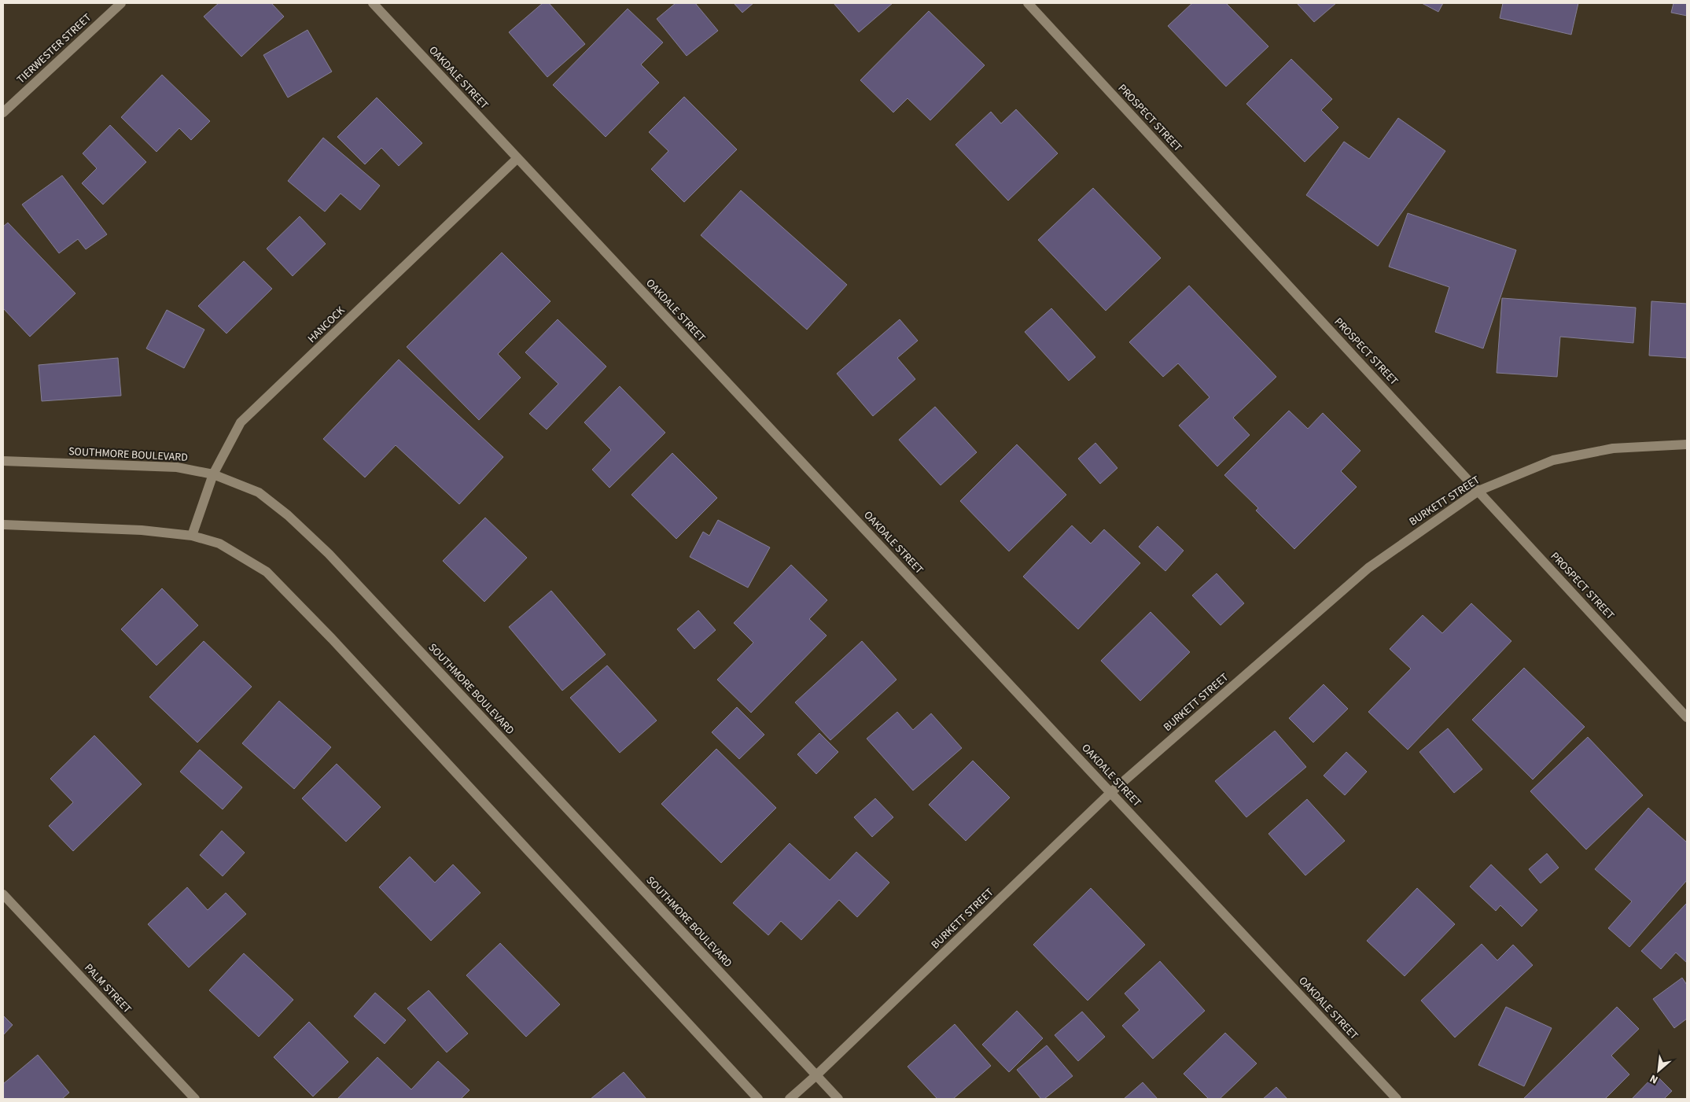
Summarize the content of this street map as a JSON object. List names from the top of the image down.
{
  "streets": {
    "street": [
      "TIERWESTER STREET",
      "OAKDALE STREET",
      "PROSPECT STREET",
      "HANCOCK",
      "SOUTHMORE BOULEVARD",
      "BURKETT STREET",
      "PALM STREET"
    ]
  },
  "crossings": [
    ["OAKDALE STREET", "HANCOCK"],
    ["OAKDALE STREET", "BURKETT STREET"],
    ["PROSPECT STREET", "BURKETT STREET"],
    ["HANCOCK", "SOUTHMORE BOULEVARD"],
    ["SOUTHMORE BOULEVARD", "BURKETT STREET"]
  ],
  "north": "bottom left"
}
